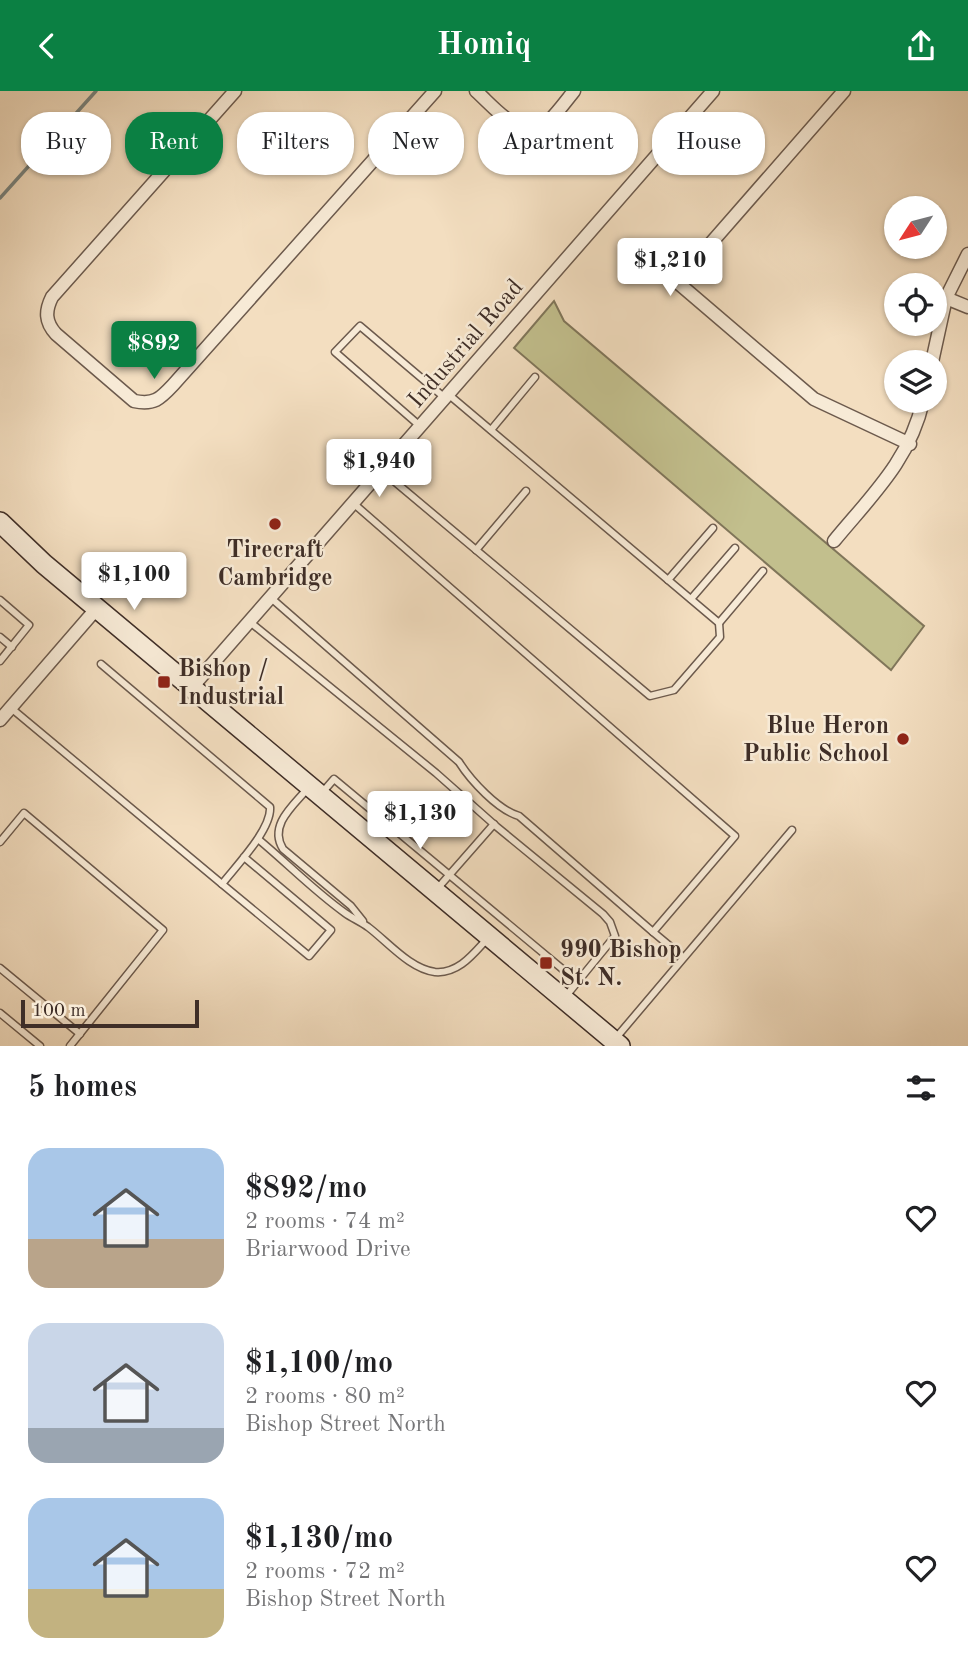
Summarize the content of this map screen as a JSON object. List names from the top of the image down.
{
  "streets": {
    "street": ["Industrial Road"]
  },
  "places": {
    "other": ["Tirecraft Cambridge", "Blue Heron Public School"],
    "transit": ["Bishop / Industrial", "990 Bishop St. N."]
  },
  "scale_bar": "100 m",
  "north": "bottom left",
  "page": {
    "header": "Homiq",
    "chip": [
      "Buy",
      "Rent",
      "Filters",
      "New",
      "Apartment",
      "House"
    ],
    "price": [
      "$1,210",
      "$892",
      "$1,940",
      "$1,100",
      "$1,130"
    ],
    "scale": "100 m",
    "heading": "5 homes",
    "list": [
      {
        "name": "$892/mo",
        "note": "2 rooms · 74 m² · Briarwood Drive"
      },
      {
        "name": "$1,100/mo",
        "note": "2 rooms · 80 m² · Bishop Street North"
      },
      {
        "name": "$1,130/mo",
        "note": "2 rooms · 72 m² · Bishop Street North"
      }
    ]
  }
}
